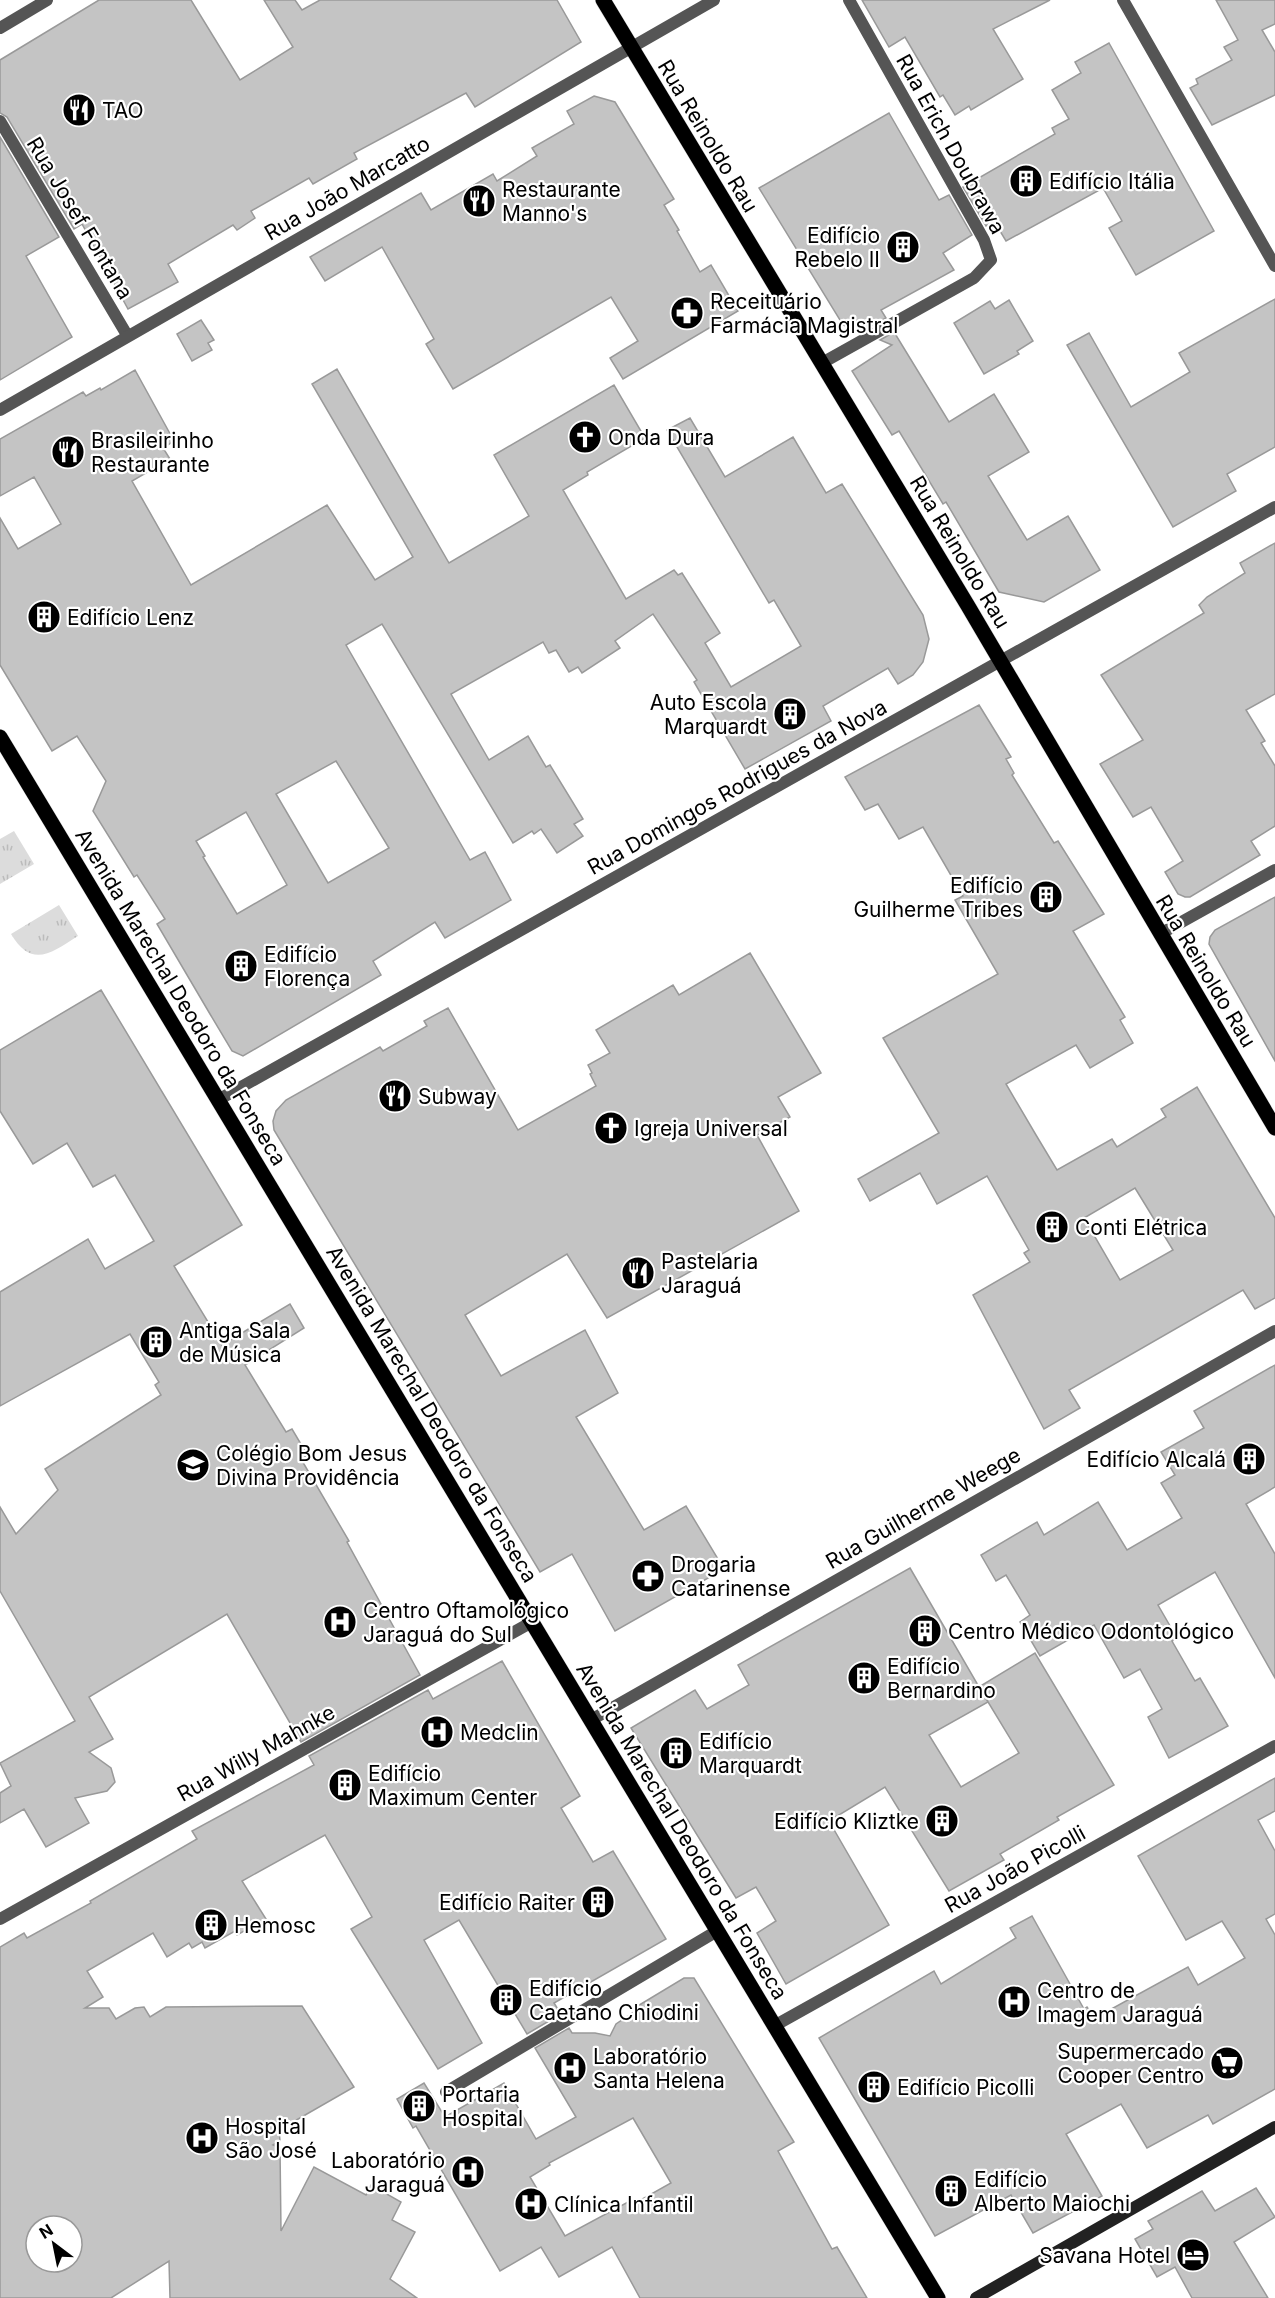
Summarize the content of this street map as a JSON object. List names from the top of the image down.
{
  "streets": {
    "main road": ["Rua Reinoldo Rau", "Avenida Marechal Deodoro da Fonseca"],
    "street": [
      "Rua Erich Doubrawa",
      "Rua João Marcatto",
      "Rua Josef Fontana",
      "Rua Domingos Rodrigues da Nova",
      "Rua Guilherme Weege",
      "Rua Willy Mahnke",
      "Rua João Picolli"
    ]
  },
  "crossings": [
    ["Rua Reinoldo Rau", "Rua Erich Doubrawa"],
    ["Rua Reinoldo Rau", "Rua João Marcatto"],
    ["Rua Reinoldo Rau", "Rua Domingos Rodrigues da Nova"],
    ["Rua João Marcatto", "Rua Josef Fontana"],
    ["Rua Domingos Rodrigues da Nova", "Avenida Marechal Deodoro da Fonseca"],
    ["Avenida Marechal Deodoro da Fonseca", "Rua Guilherme Weege"],
    ["Avenida Marechal Deodoro da Fonseca", "Rua Willy Mahnke"],
    ["Avenida Marechal Deodoro da Fonseca", "Rua João Picolli"]
  ],
  "places": {
    "restaurant": [
      "TAO",
      "Restaurante Manno's",
      "Brasileirinho Restaurante",
      "Subway",
      "Pastelaria Jaraguá"
    ],
    "building": [
      "Edifício Itália",
      "Edifício Rebelo II",
      "Edifício Lenz",
      "Auto Escola Marquardt",
      "Edifício Guilherme Tribes",
      "Edifício Florença",
      "Conti Elétrica",
      "Antiga Sala de Música",
      "Edifício Alcalá",
      "Centro Médico Odontológico",
      "Edifício Bernardino",
      "Edifício Marquardt",
      "Edifício Maximum Center",
      "Edifício Kliztke",
      "Edifício Raiter",
      "Hemosc",
      "Edifício Caetano Chiodini",
      "Edifício Picolli",
      "Portaria Hospital",
      "Edifício Alberto Maiochi"
    ],
    "pharmacy": ["Receituário Farmácia Magistral", "Drogaria Catarinense"],
    "church": ["Onda Dura", "Igreja Universal"],
    "school or university": ["Colégio Bom Jesus Divina Providência"],
    "hospital": [
      "Centro Oftamológico Jaraguá do Sul",
      "Medclin",
      "Centro de Imagem Jaraguá",
      "Laboratório Santa Helena",
      "Hospital São José",
      "Laboratório Jaraguá",
      "Clínica Infantil"
    ],
    "supermarket": ["Supermercado Cooper Centro"],
    "hotel": ["Savana Hotel"]
  },
  "north": "top left"
}
